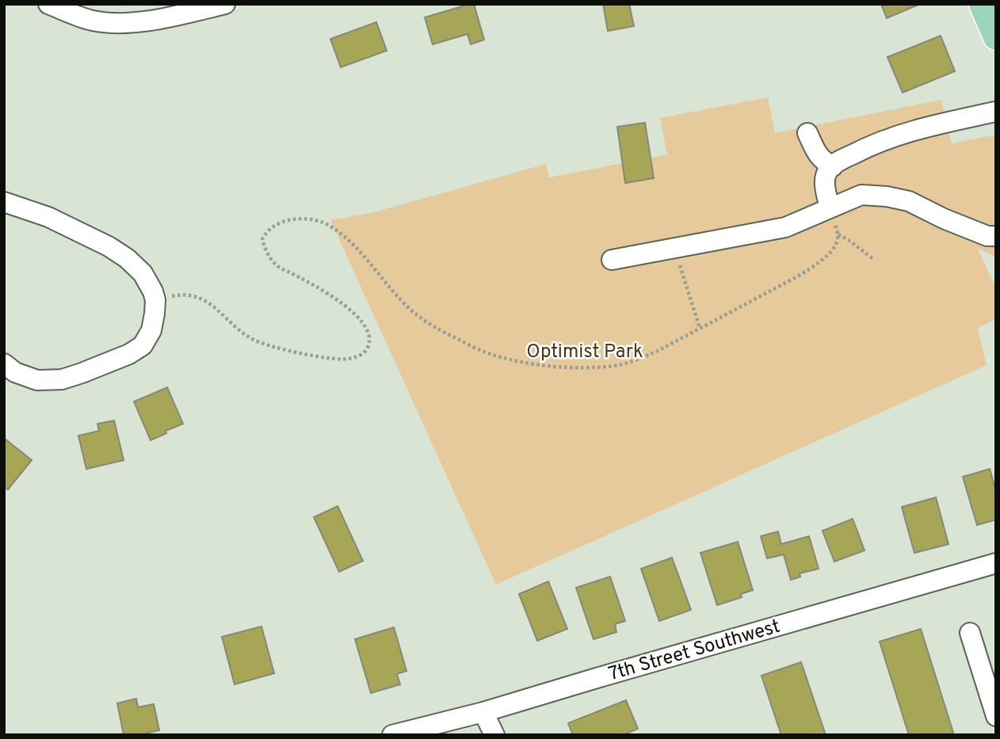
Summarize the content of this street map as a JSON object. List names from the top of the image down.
{
  "streets": {
    "street": ["7th Street Southwest"]
  },
  "parks": ["Optimist Park"]
}
